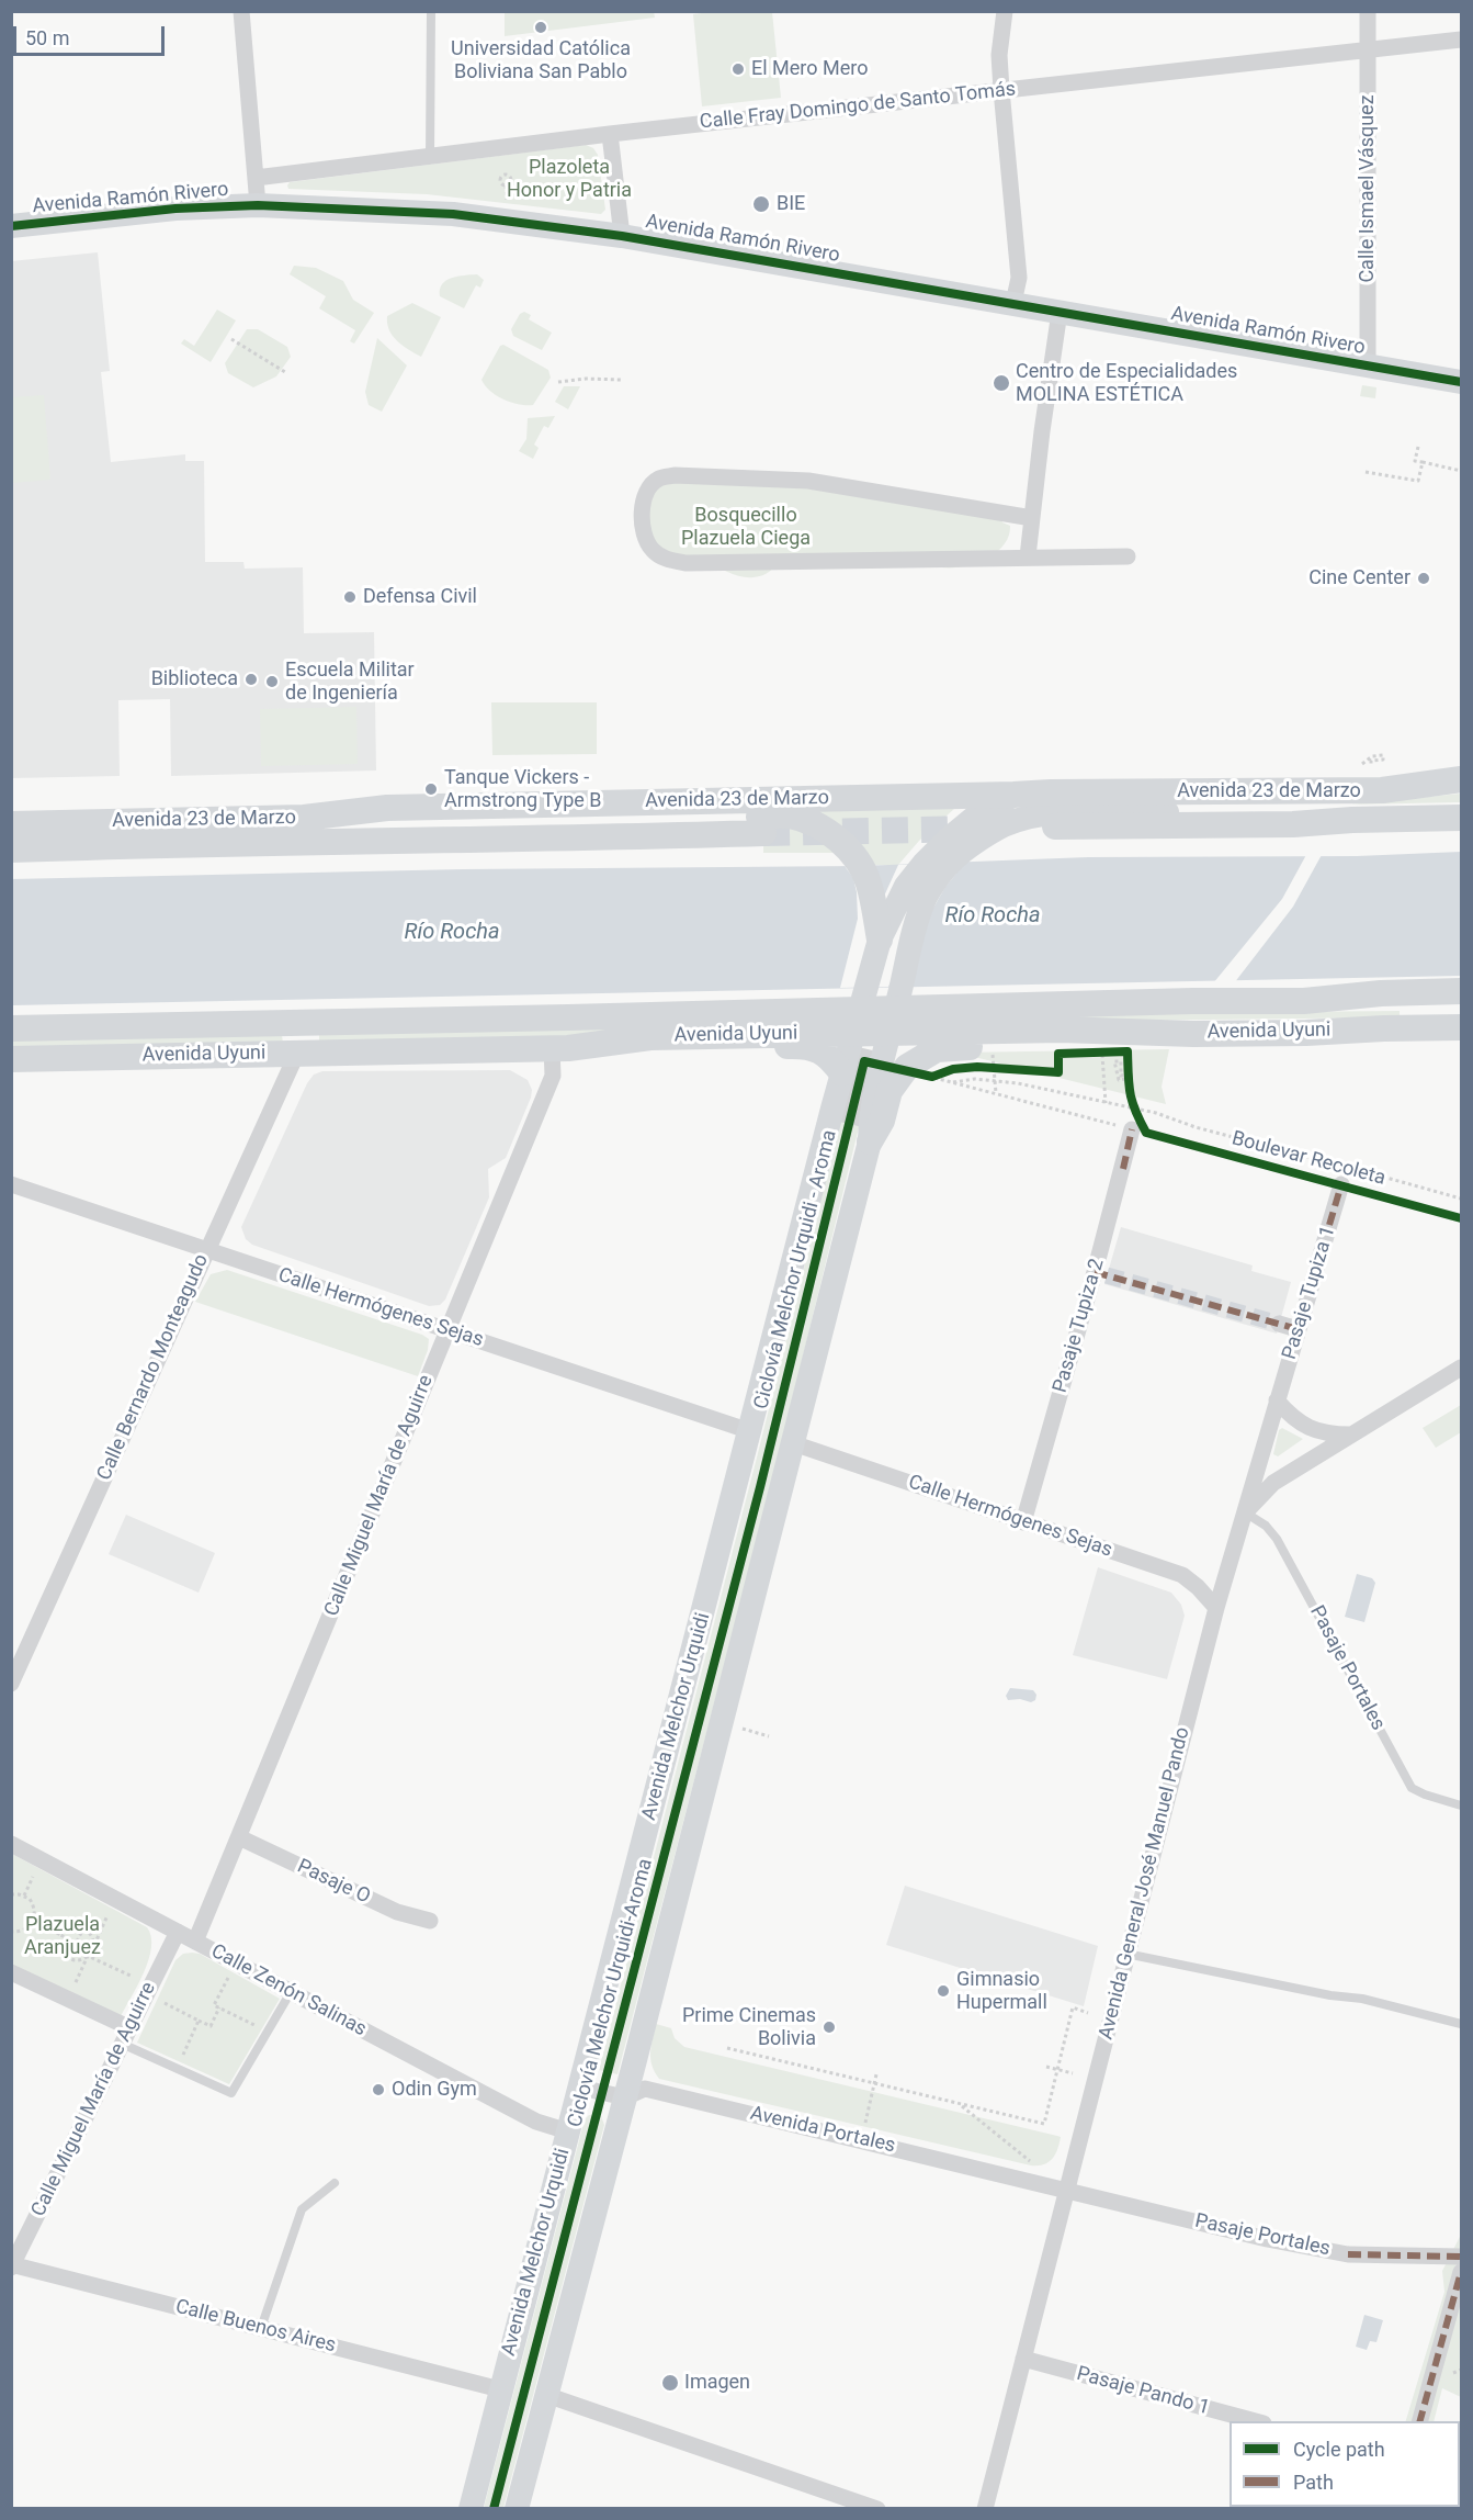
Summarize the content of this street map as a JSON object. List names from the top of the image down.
{
  "streets": {
    "main road": [
      "Avenida Ramón Rivero",
      "Avenida 23 de Marzo",
      "Avenida Uyuni",
      "Avenida Melchor Urquidi"
    ],
    "street": [
      "Calle Fray Domingo de Santo Tomás",
      "Calle Ismael Vásquez",
      "Pasaje Tupiza 1",
      "Calle Hermógenes Sejas",
      "Pasaje Tupiza 2",
      "Calle Bernardo Monteagudo",
      "Calle Miguel María de Aguirre",
      "Pasaje Portales",
      "Pasaje O",
      "Avenida General José Manuel Pando",
      "Calle Zenón Salinas",
      "Avenida Portales",
      "Calle Buenos Aires",
      "Pasaje Pando 1"
    ],
    "cycle path": ["Boulevar Recoleta"]
  },
  "crossings": [
    ["Calle Fray Domingo de Santo Tomás", "Calle Ismael Vásquez"],
    ["Calle Ismael Vásquez", "Avenida Ramón Rivero"],
    ["Avenida 23 de Marzo", "Avenida Melchor Urquidi"],
    ["Avenida Uyuni", "Calle Bernardo Monteagudo"],
    ["Avenida Uyuni", "Calle Miguel María de Aguirre"],
    ["Boulevar Recoleta", "Pasaje Tupiza 2"],
    ["Pasaje Tupiza 1", "Pasaje Portales"],
    ["Pasaje Tupiza 1", "Avenida General José Manuel Pando"],
    ["Calle Hermógenes Sejas", "Pasaje Tupiza 2"],
    ["Calle Hermógenes Sejas", "Calle Bernardo Monteagudo"],
    ["Calle Hermógenes Sejas", "Calle Miguel María de Aguirre"],
    ["Calle Hermógenes Sejas", "Avenida Melchor Urquidi"],
    ["Calle Hermógenes Sejas", "Avenida General José Manuel Pando"],
    ["Calle Miguel María de Aguirre", "Pasaje O"],
    ["Calle Miguel María de Aguirre", "Calle Zenón Salinas"],
    ["Calle Miguel María de Aguirre", "Calle Buenos Aires"],
    ["Pasaje Portales", "Avenida General José Manuel Pando"],
    ["Pasaje Portales", "Avenida Portales"],
    ["Avenida Melchor Urquidi", "Calle Zenón Salinas"],
    ["Avenida Melchor Urquidi", "Avenida Portales"],
    ["Avenida Melchor Urquidi", "Calle Buenos Aires"],
    ["Avenida General José Manuel Pando", "Avenida Portales"],
    ["Avenida General José Manuel Pando", "Pasaje Pando 1"]
  ],
  "water": ["Río Rocha"],
  "parks": ["Plazoleta Honor y Patria", "Bosquecillo Plazuela Ciega", "Plazuela Aranjuez"],
  "places": [
    "Universidad Católica Boliviana San Pablo",
    "El Mero Mero",
    "BIE",
    "Centro de Especialidades MOLINA ESTÉTICA",
    "Cine Center",
    "Defensa Civil",
    "Biblioteca",
    "Escuela Militar de Ingeniería",
    "Tanque Vickers - Armstrong Type B",
    "Gimnasio Hupermall",
    "Prime Cinemas Bolivia",
    "Odin Gym",
    "Imagen"
  ],
  "legend": ["Cycle path", "Path"],
  "scale_bar": "50 m"
}
